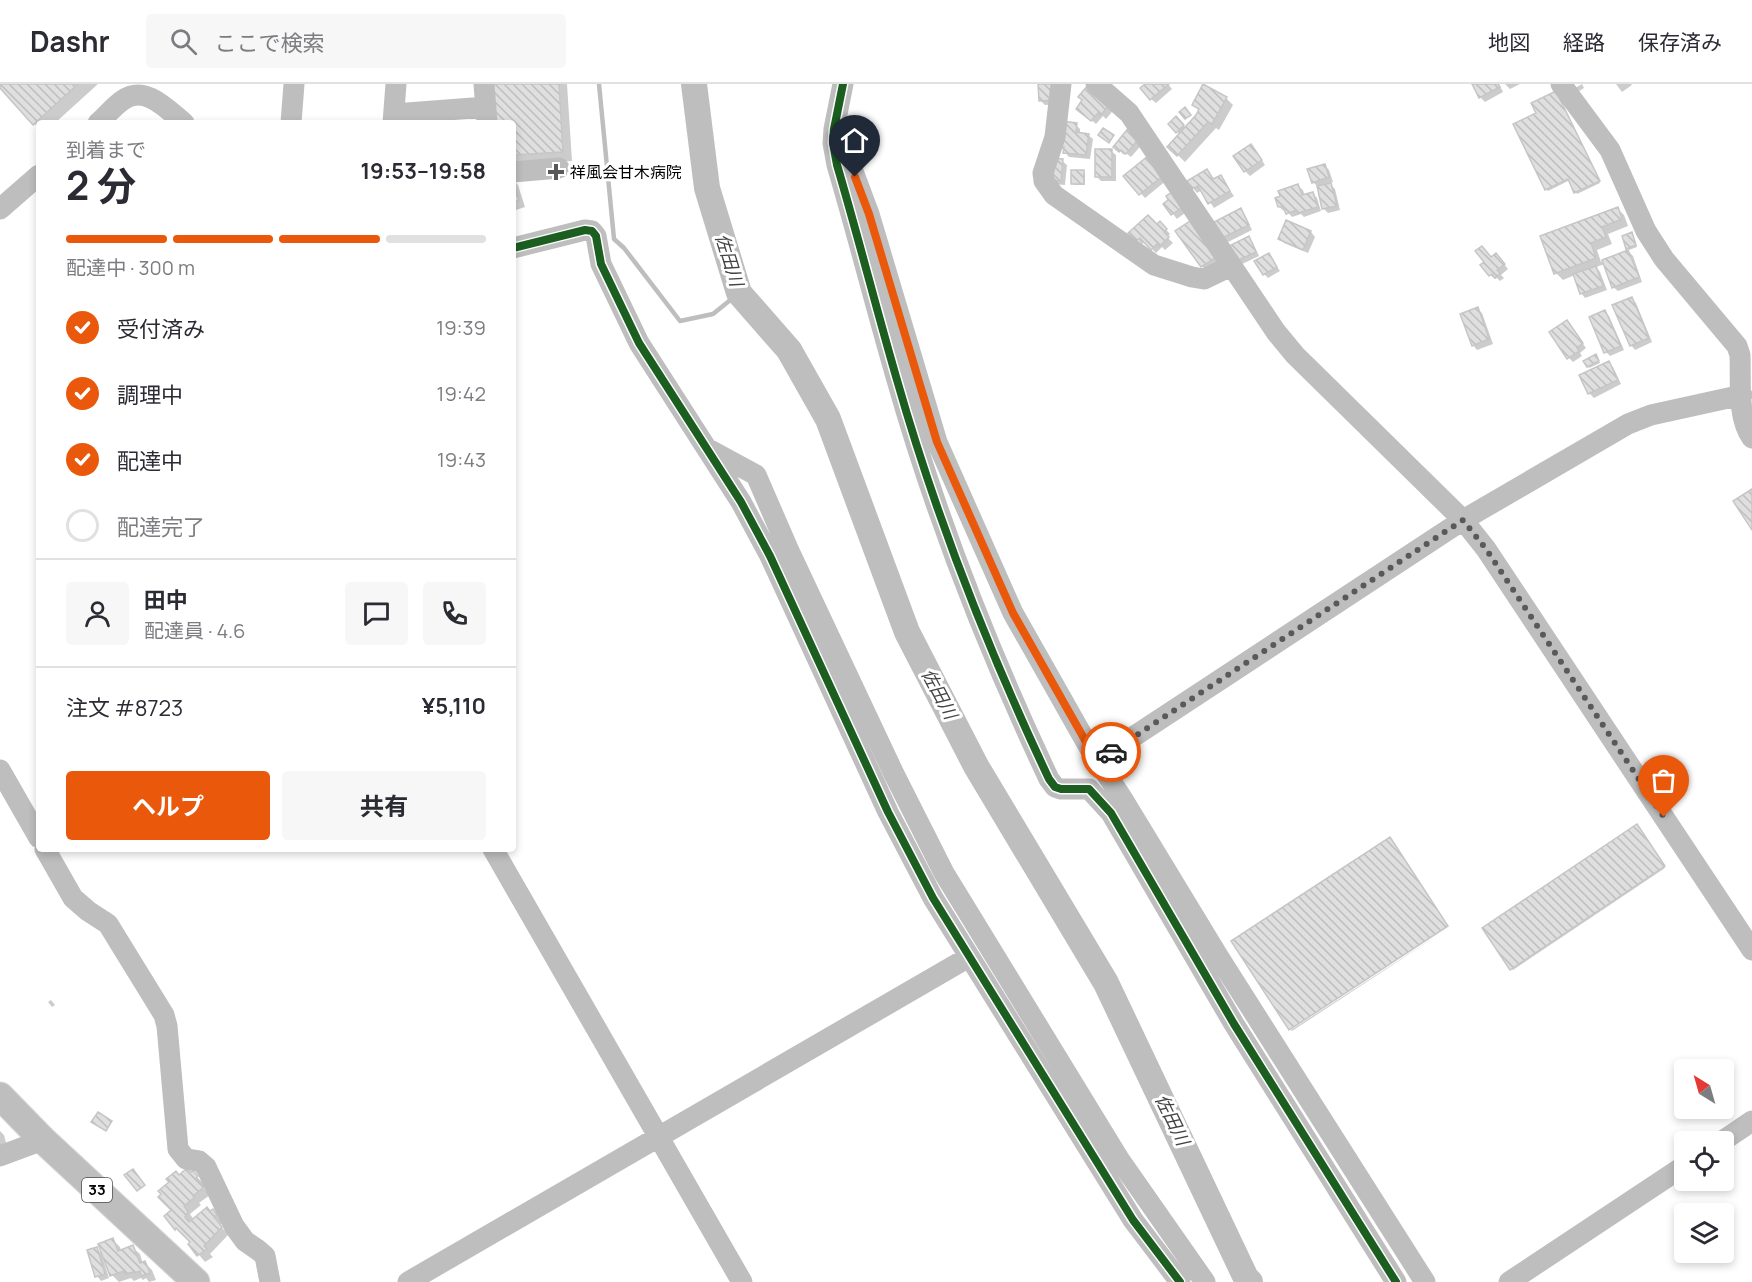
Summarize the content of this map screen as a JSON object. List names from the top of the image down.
{
  "streets": {
    "main road": ["33"]
  },
  "water": ["佐田川"],
  "places": {
    "health": ["祥風会甘木病院"]
  },
  "north": "top left",
  "page": {
    "header": "Dashr",
    "search": "ここで検索",
    "nav": ["地図", "経路", "保存済み"],
    "heading": ["2 分", "到着まで", "19:53–19:58"],
    "panel": [
      "田中",
      "配達員 · 4.6",
      "注文 #8723",
      "¥5,110"
    ],
    "bar": "配達中 · 300 m",
    "list": [
      ["受付済み", "19:39"],
      ["調理中", "19:42"],
      ["配達中", "19:43"],
      "配達完了"
    ],
    "buttons": ["ヘルプ", "共有"]
  }
}
